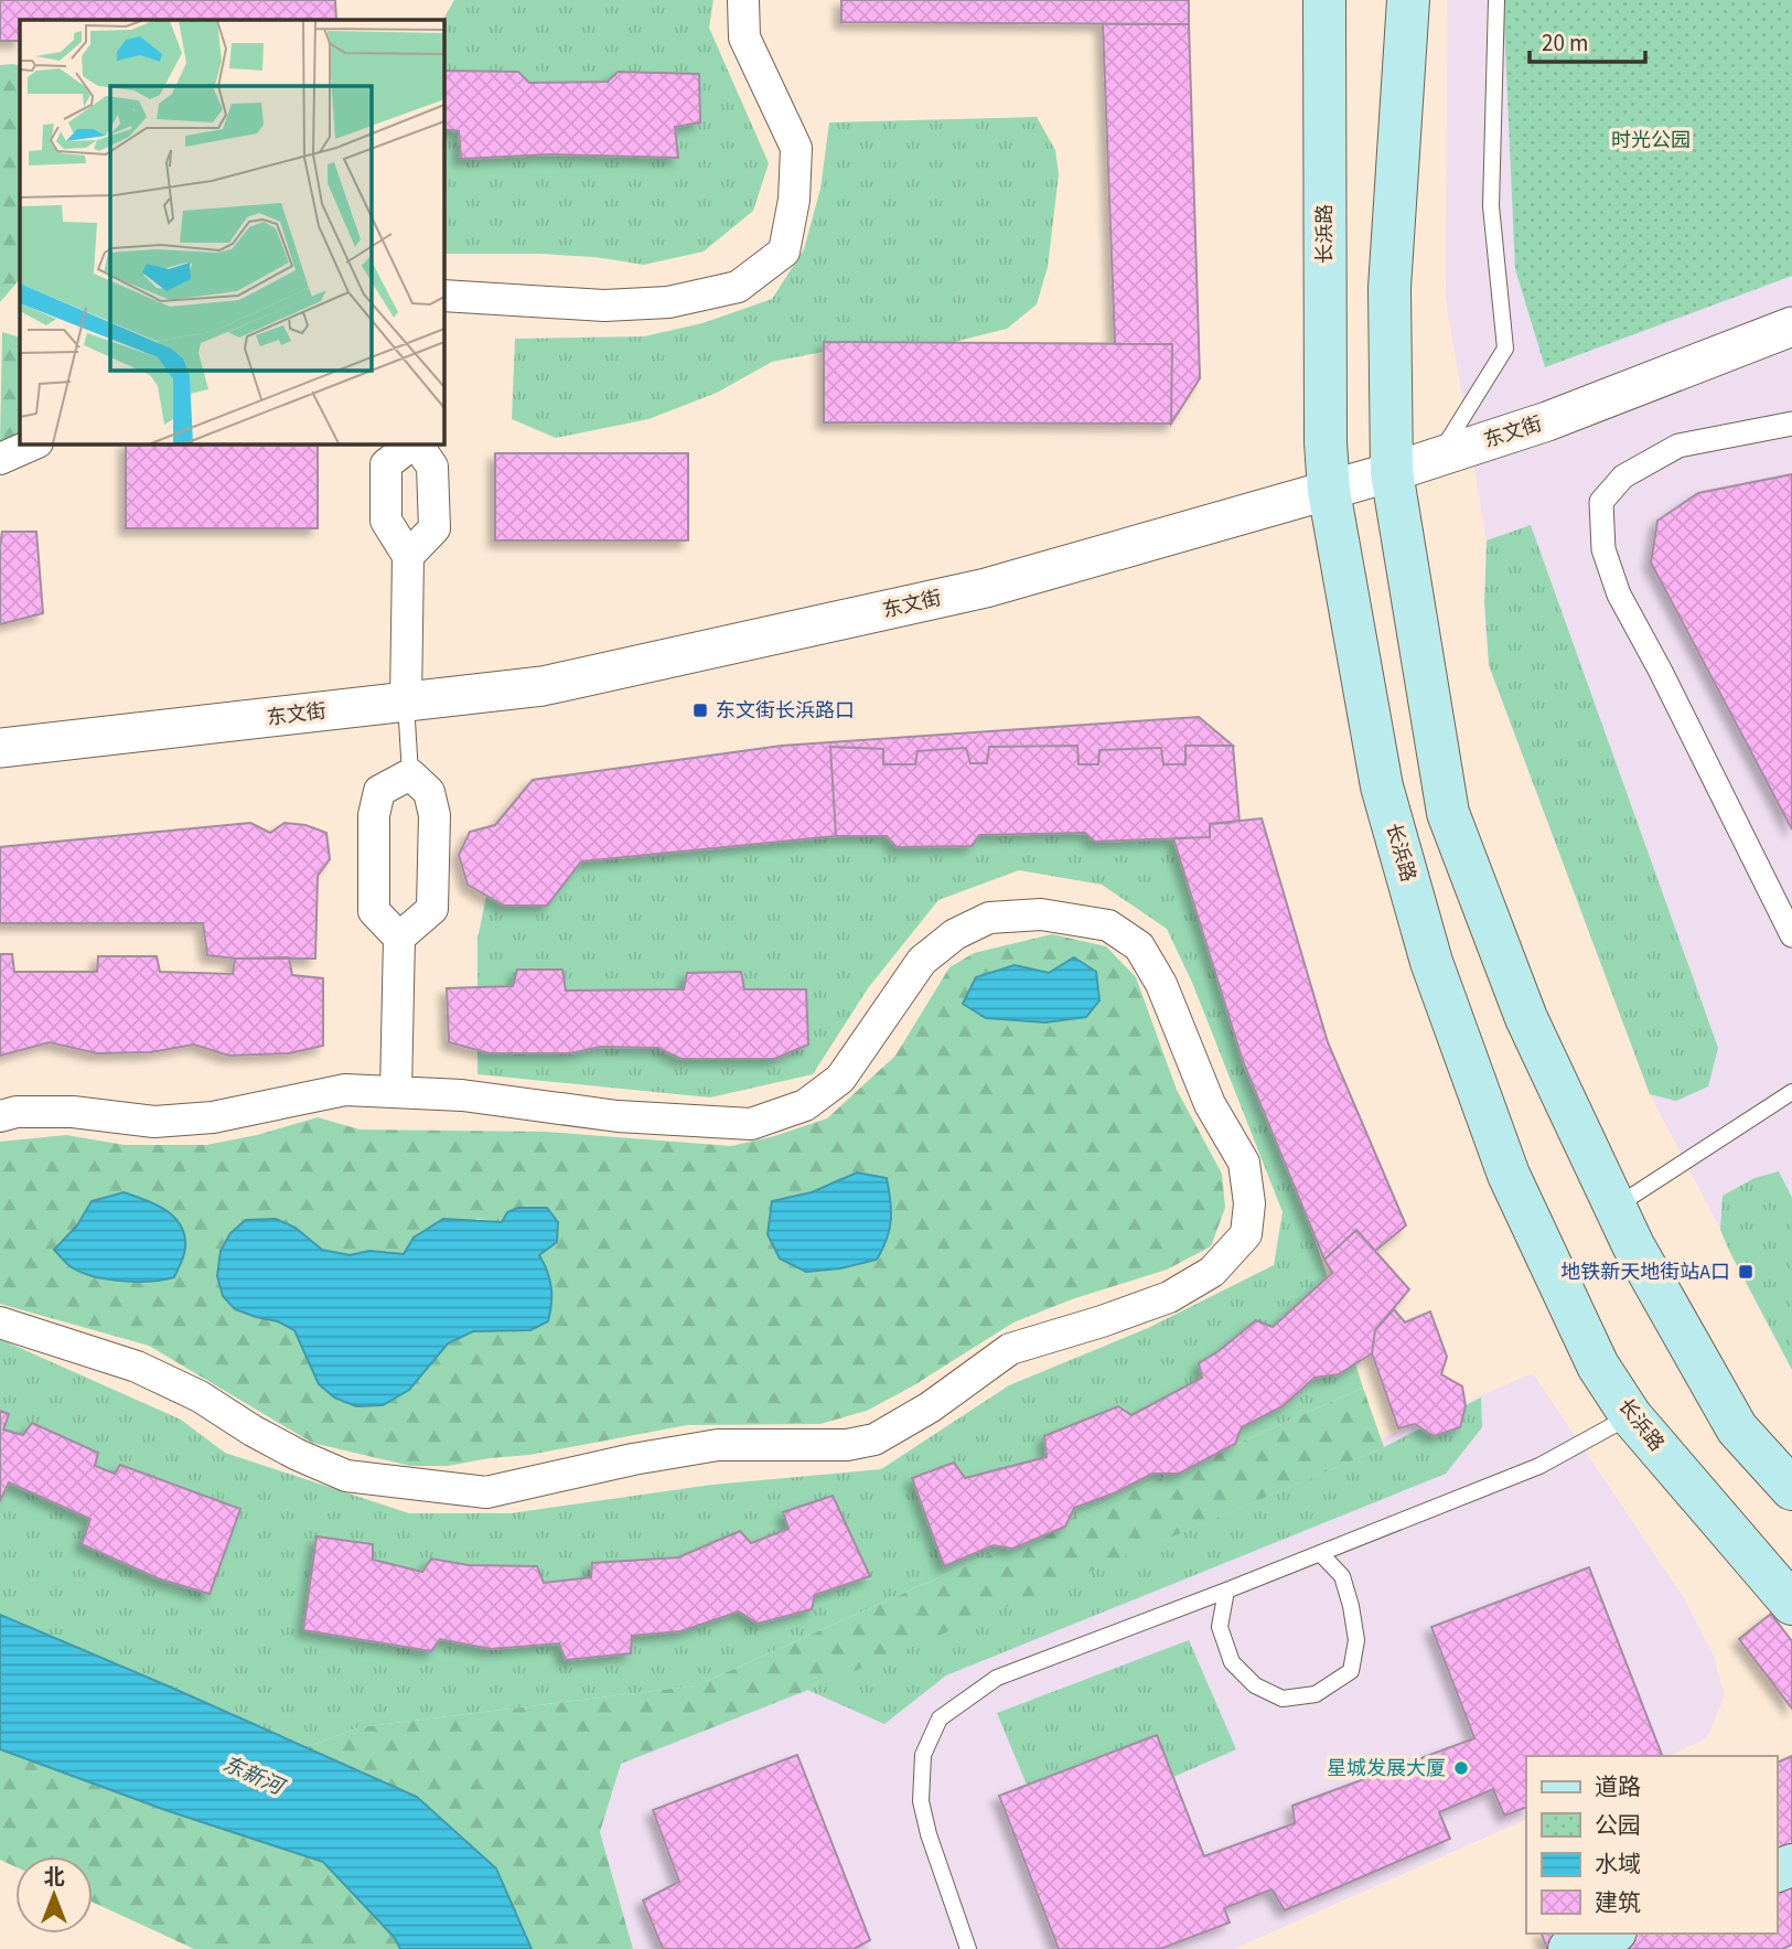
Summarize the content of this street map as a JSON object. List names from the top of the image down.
{
  "streets": {
    "main road": ["长浜路"],
    "street": ["东文街"]
  },
  "crossings": [
    ["长浜路", "东文街"]
  ],
  "water": ["东新河"],
  "parks": ["时光公园"],
  "places": {
    "transit": ["东文街长浜路口", "地铁新天地街站A口"],
    "other": ["星城发展大厦"]
  },
  "legend": [
    "道路",
    "公园",
    "水域",
    "建筑"
  ],
  "scale_bar": "20 m",
  "north": "top"
}
